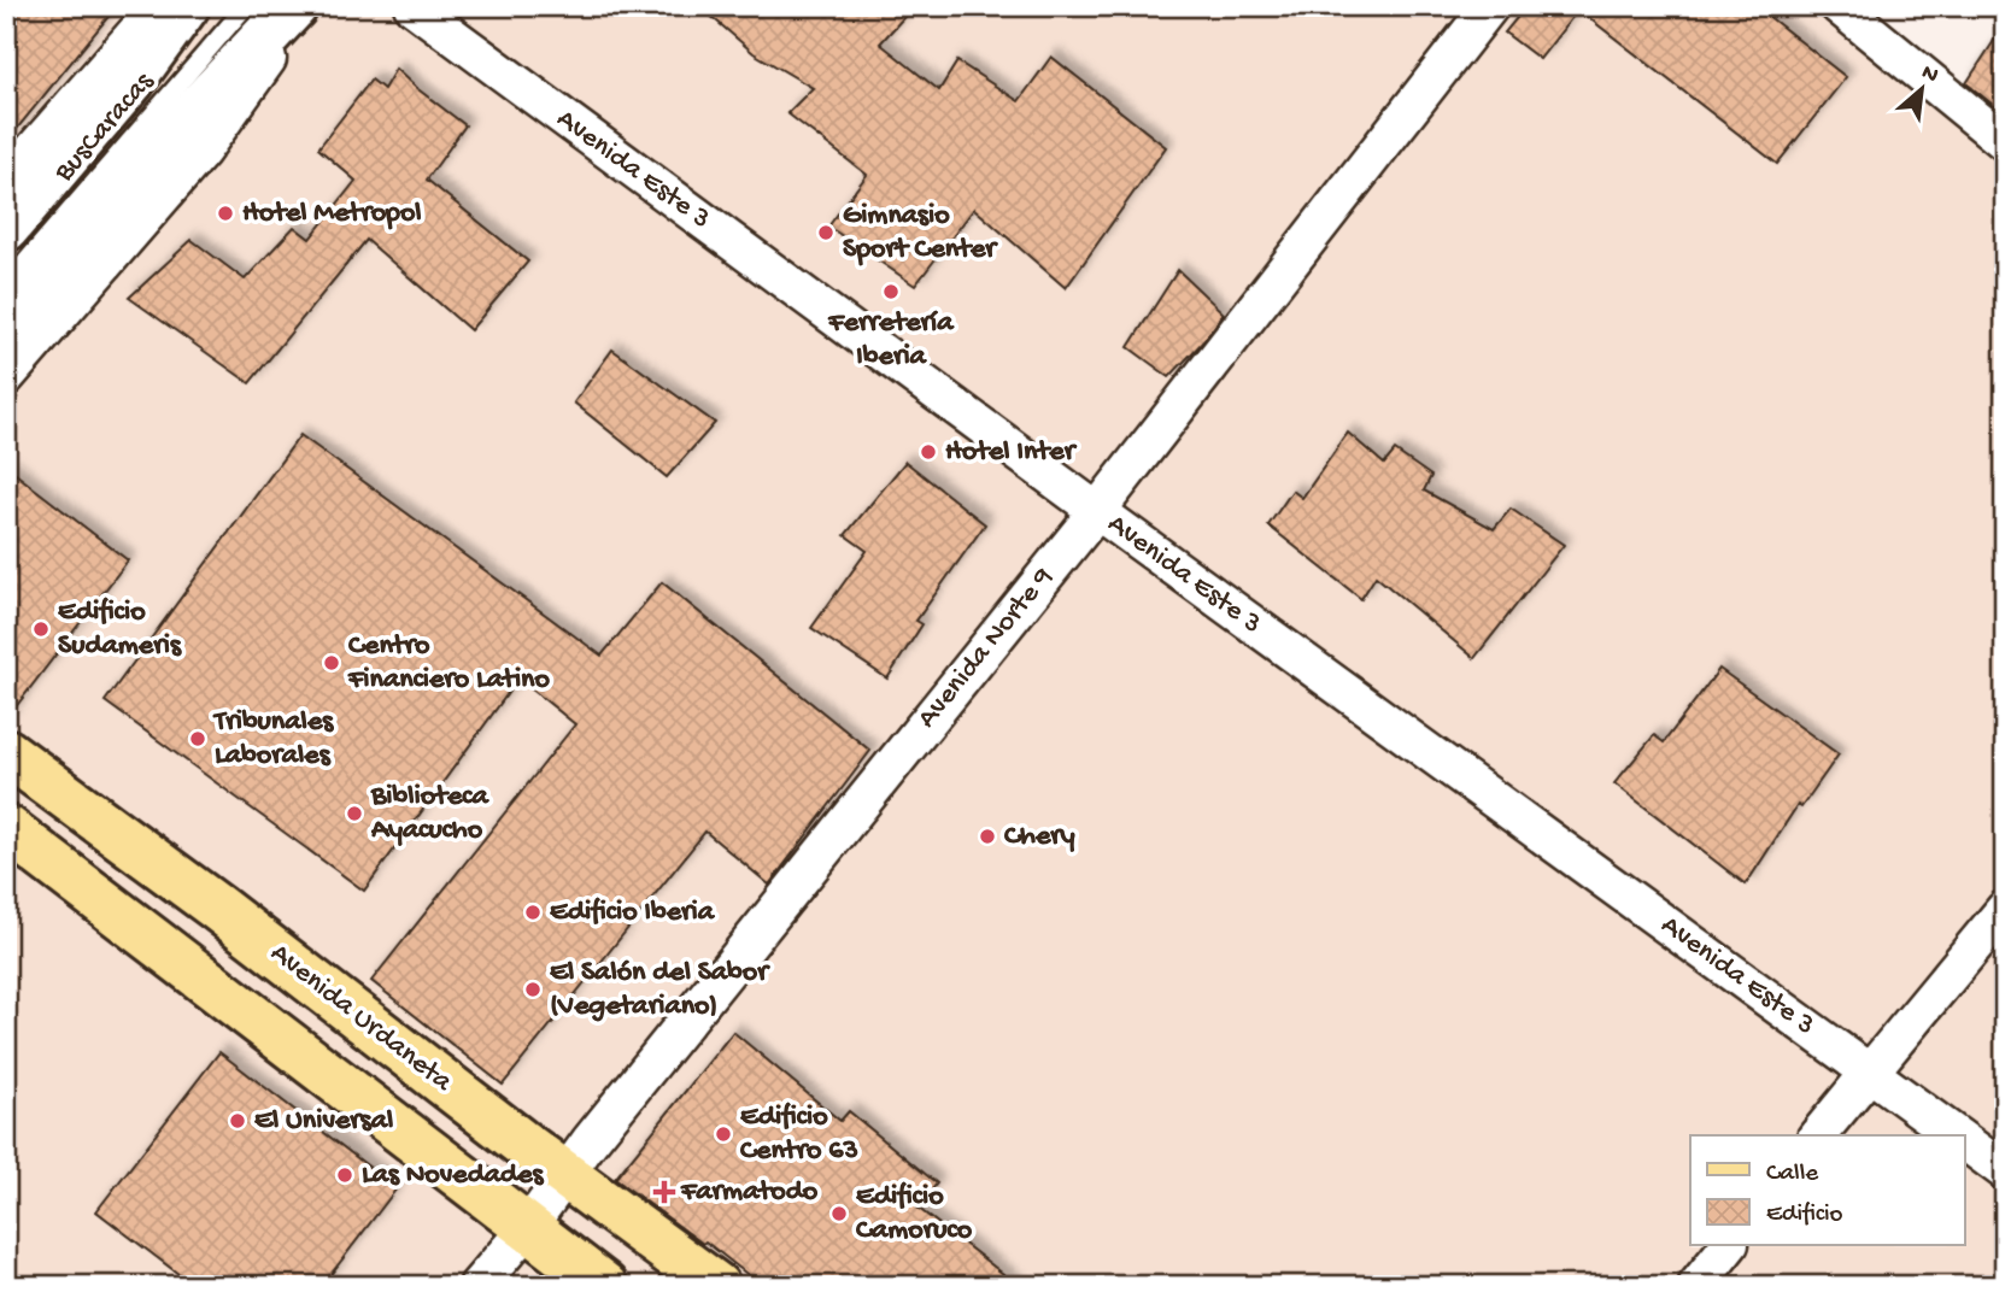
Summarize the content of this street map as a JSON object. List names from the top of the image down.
{
  "streets": {
    "main road": ["Avenida Urdaneta"],
    "street": ["Avenida Este 3", "Avenida Norte 9"],
    "lane": ["BusCaracas"]
  },
  "crossings": [
    ["Avenida Este 3", "Avenida Norte 9"],
    ["Avenida Norte 9", "Avenida Urdaneta"]
  ],
  "places": {
    "other": [
      "Hotel Metropol",
      "Gimnasio Sport Center",
      "Ferretería Iberia",
      "Hotel Inter",
      "Edificio Sudameris",
      "Centro Financiero Latino",
      "Tribunales Laborales",
      "Biblioteca Ayacucho",
      "Chery",
      "Edificio Iberia",
      "El Salón del Sabor (Vegetariano)",
      "El Universal",
      "Edificio Centro 63",
      "Las Novedades",
      "Edificio Camoruco"
    ],
    "health": ["Farmatodo"]
  },
  "legend": ["Calle", "Edificio"],
  "north": "top right"
}
